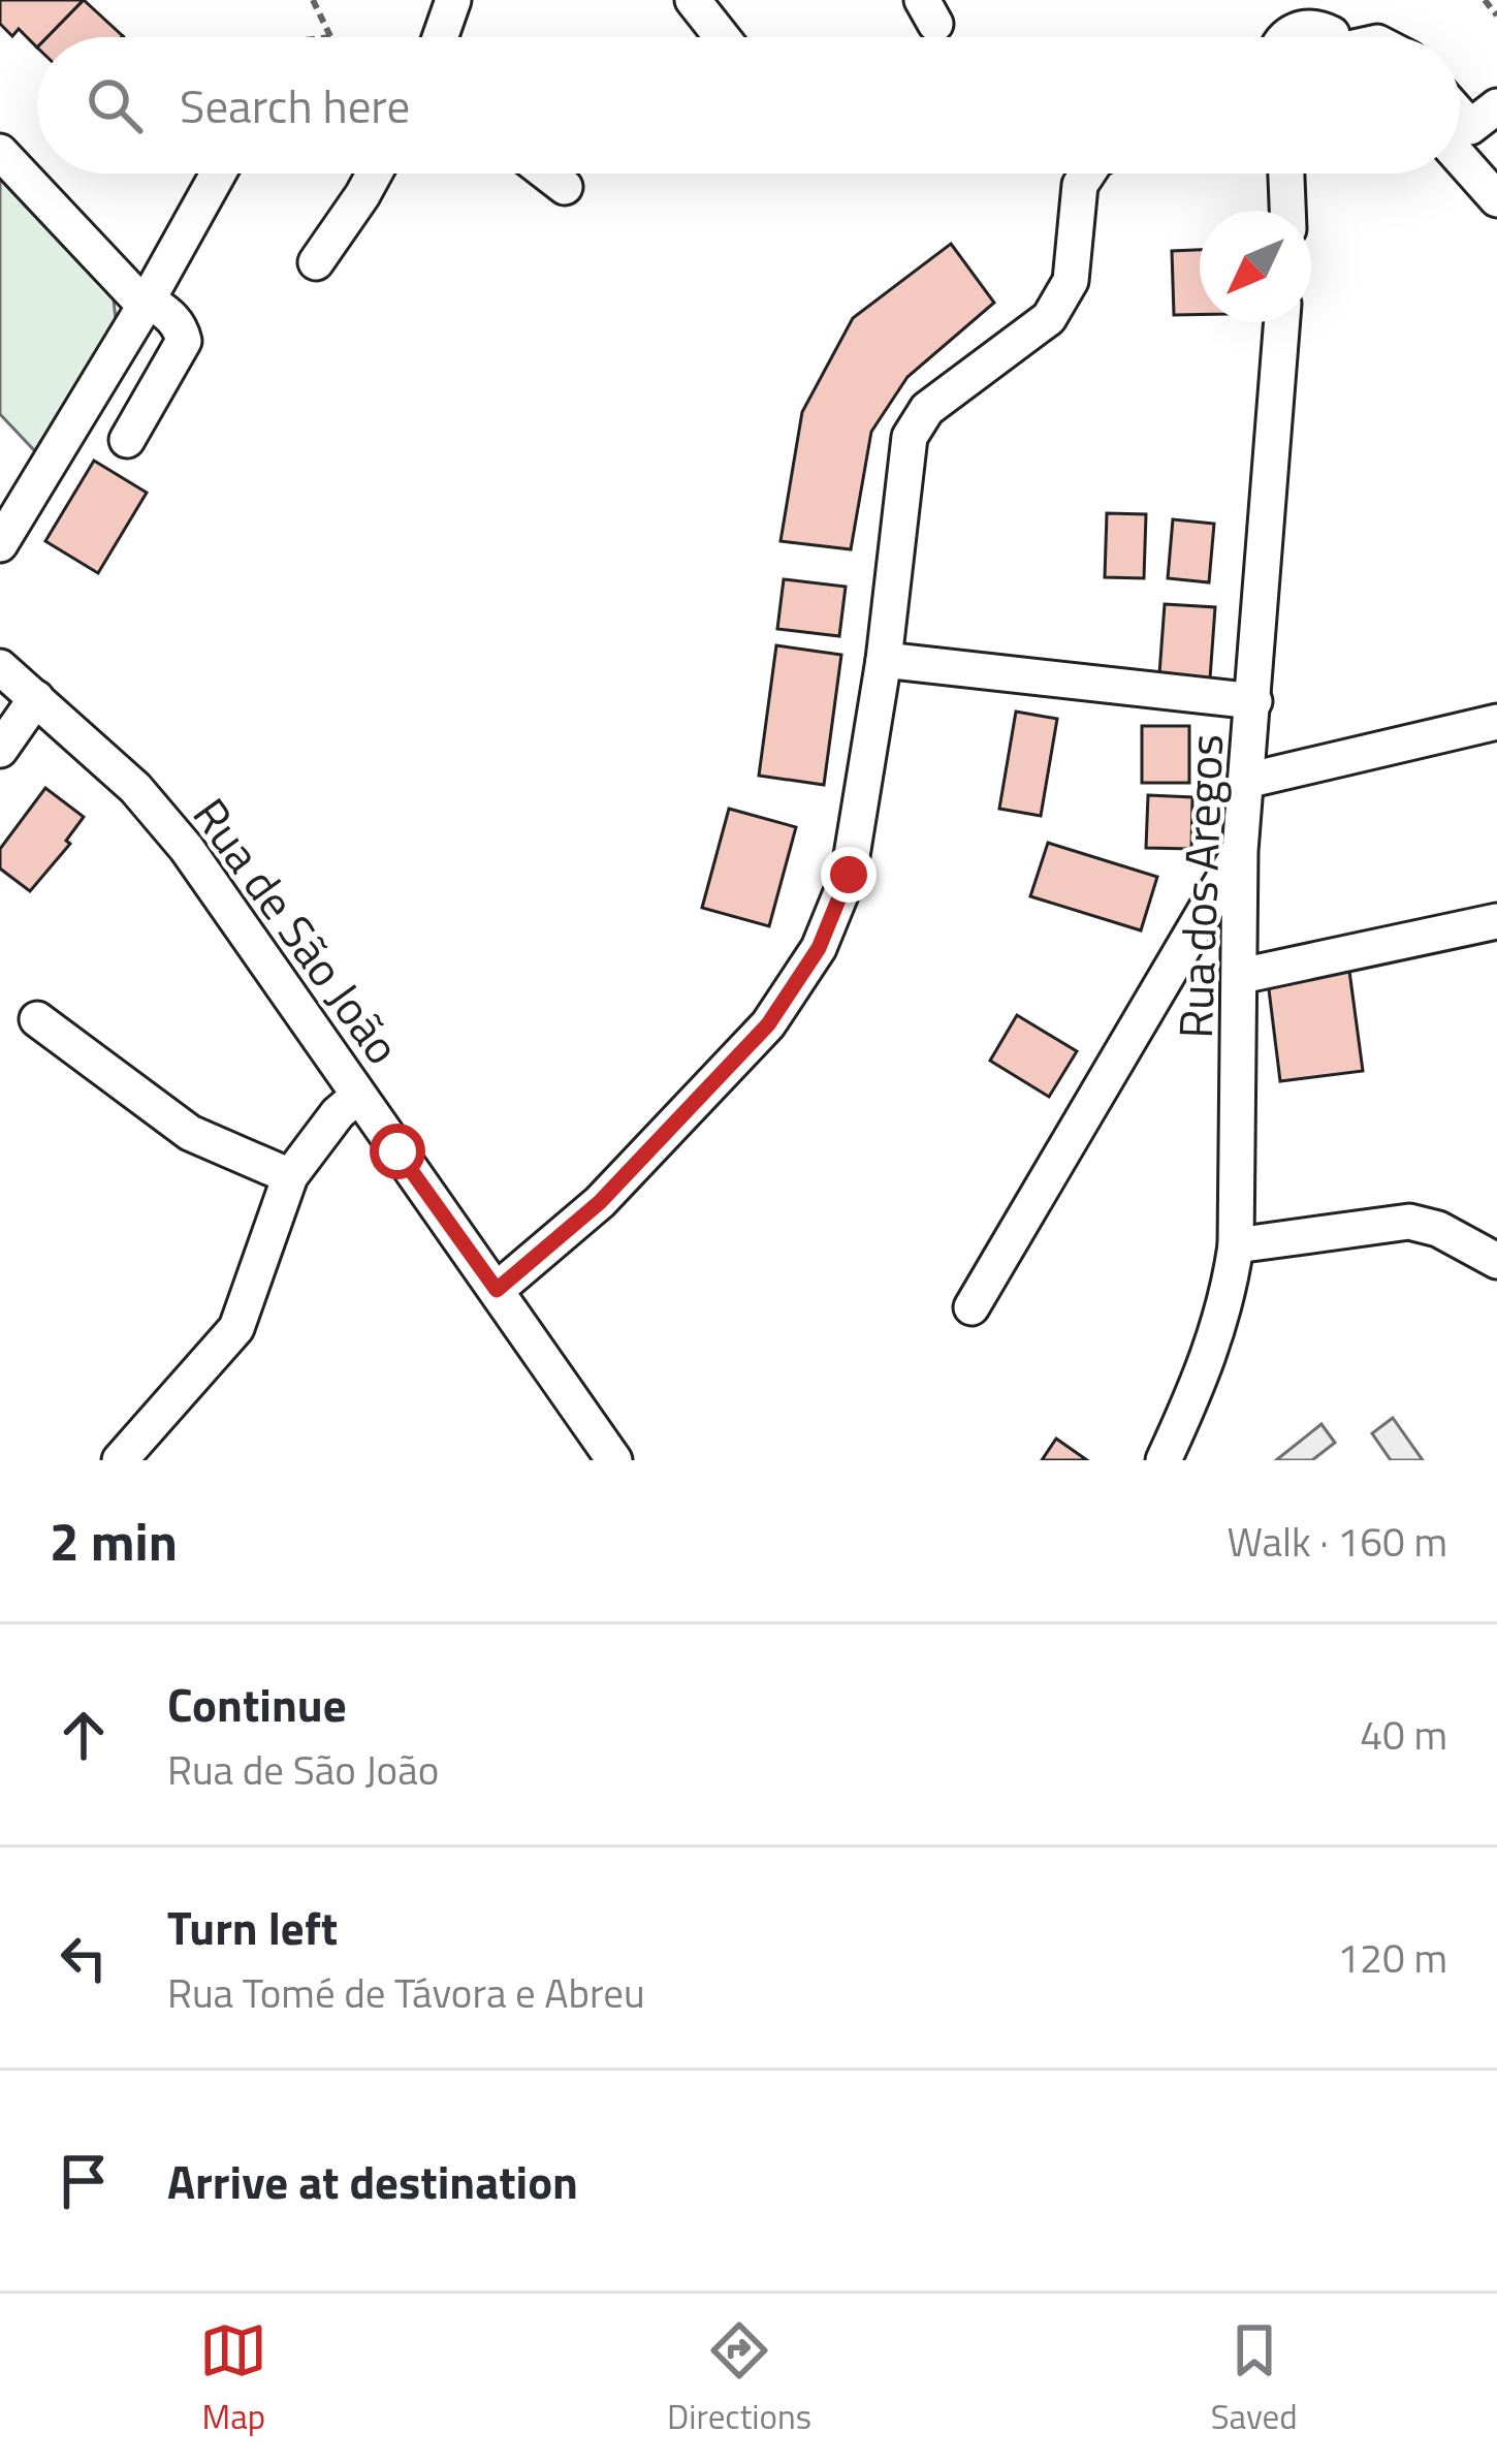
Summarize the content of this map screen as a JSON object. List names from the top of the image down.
{
  "streets": {
    "street": ["Rua dos Aregos", "Rua de São João"]
  },
  "north": "bottom left",
  "page": {
    "search": "Search here",
    "heading": ["2 min", "Walk · 160 m"],
    "list": [
      ["Continue", "Rua de São João", "40 m"],
      ["Turn left", "Rua Tomé de Távora e Abreu", "120 m"],
      "Arrive at destination"
    ],
    "nav": ["Map", "Directions", "Saved"]
  }
}
